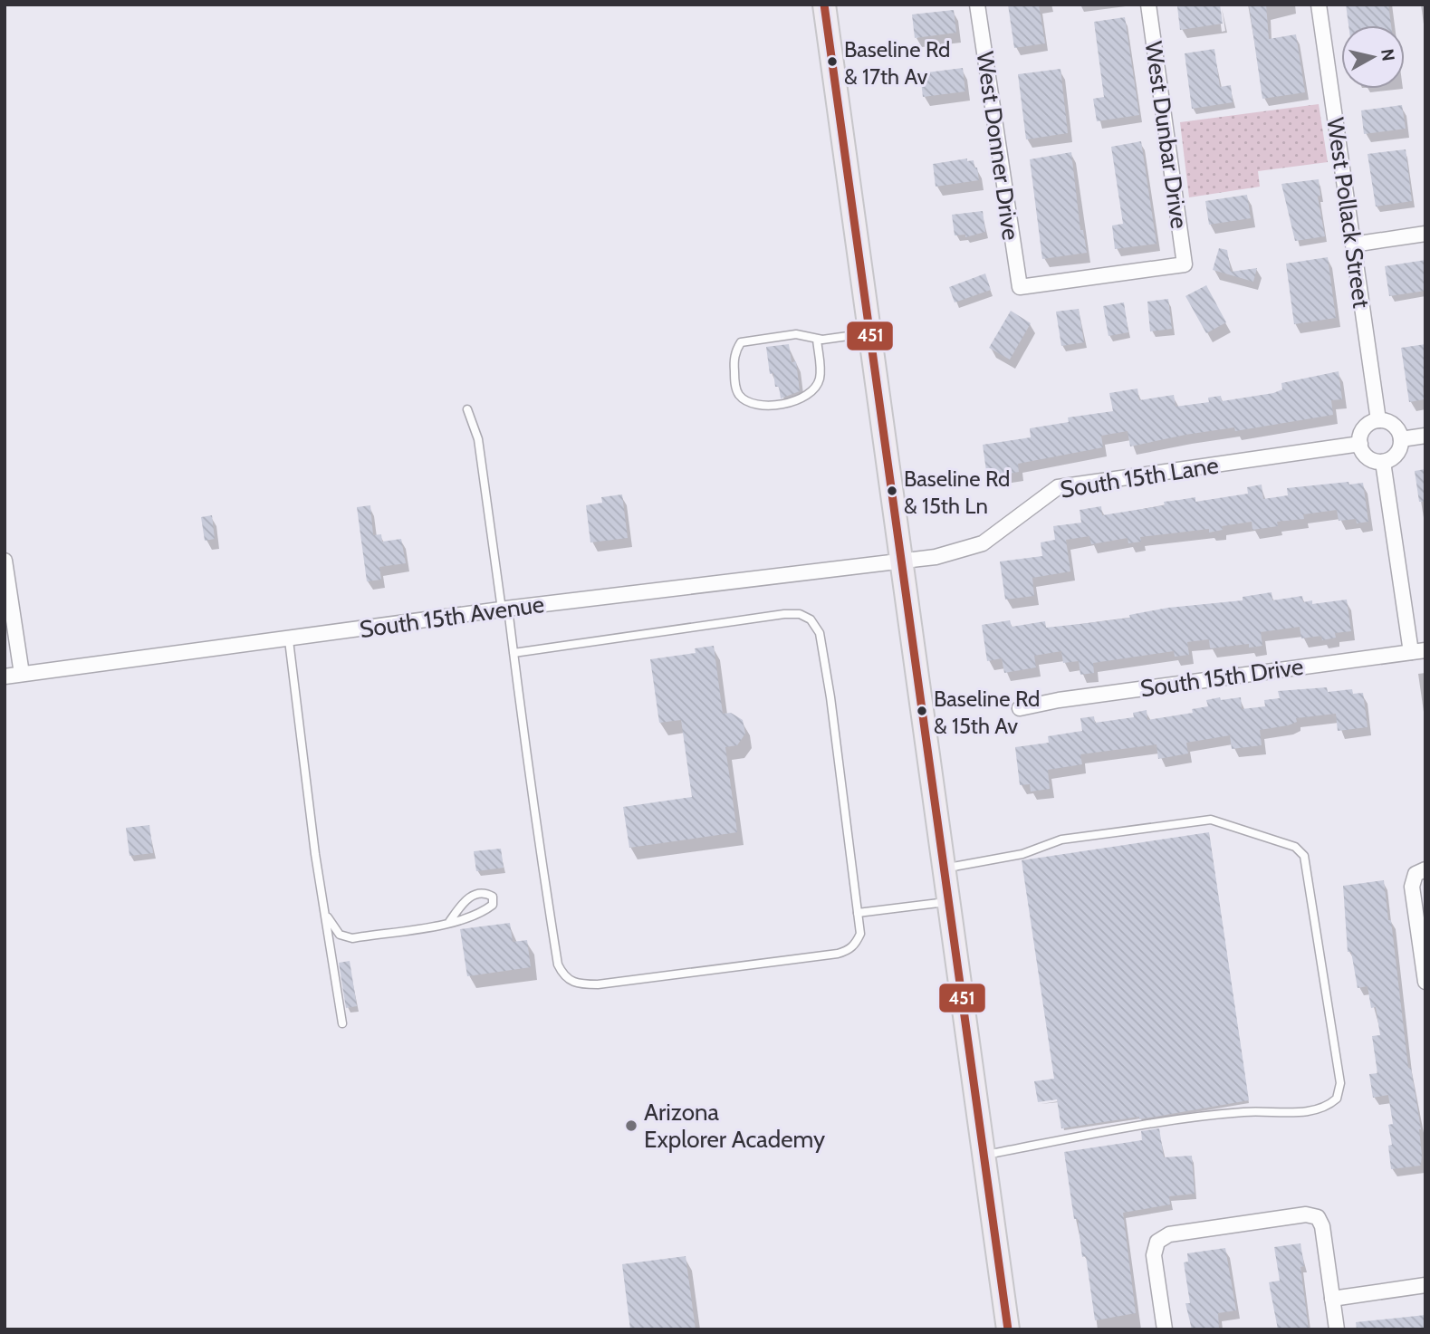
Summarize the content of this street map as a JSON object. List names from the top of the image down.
{
  "streets": {
    "street": [
      "West Dunbar Drive",
      "West Donner Drive",
      "West Pollack Street",
      "South 15th Lane",
      "South 15th Avenue",
      "South 15th Drive"
    ]
  },
  "crossings": [
    ["West Dunbar Drive", "West Donner Drive"],
    ["West Pollack Street", "South 15th Lane"],
    ["South 15th Lane", "South 15th Avenue"]
  ],
  "places": [
    "Baseline Rd & 17th Av",
    "Baseline Rd & 15th Ln",
    "Baseline Rd & 15th Av",
    "Arizona Explorer Academy"
  ],
  "lines": ["transit line 451"],
  "north": "right"
}
